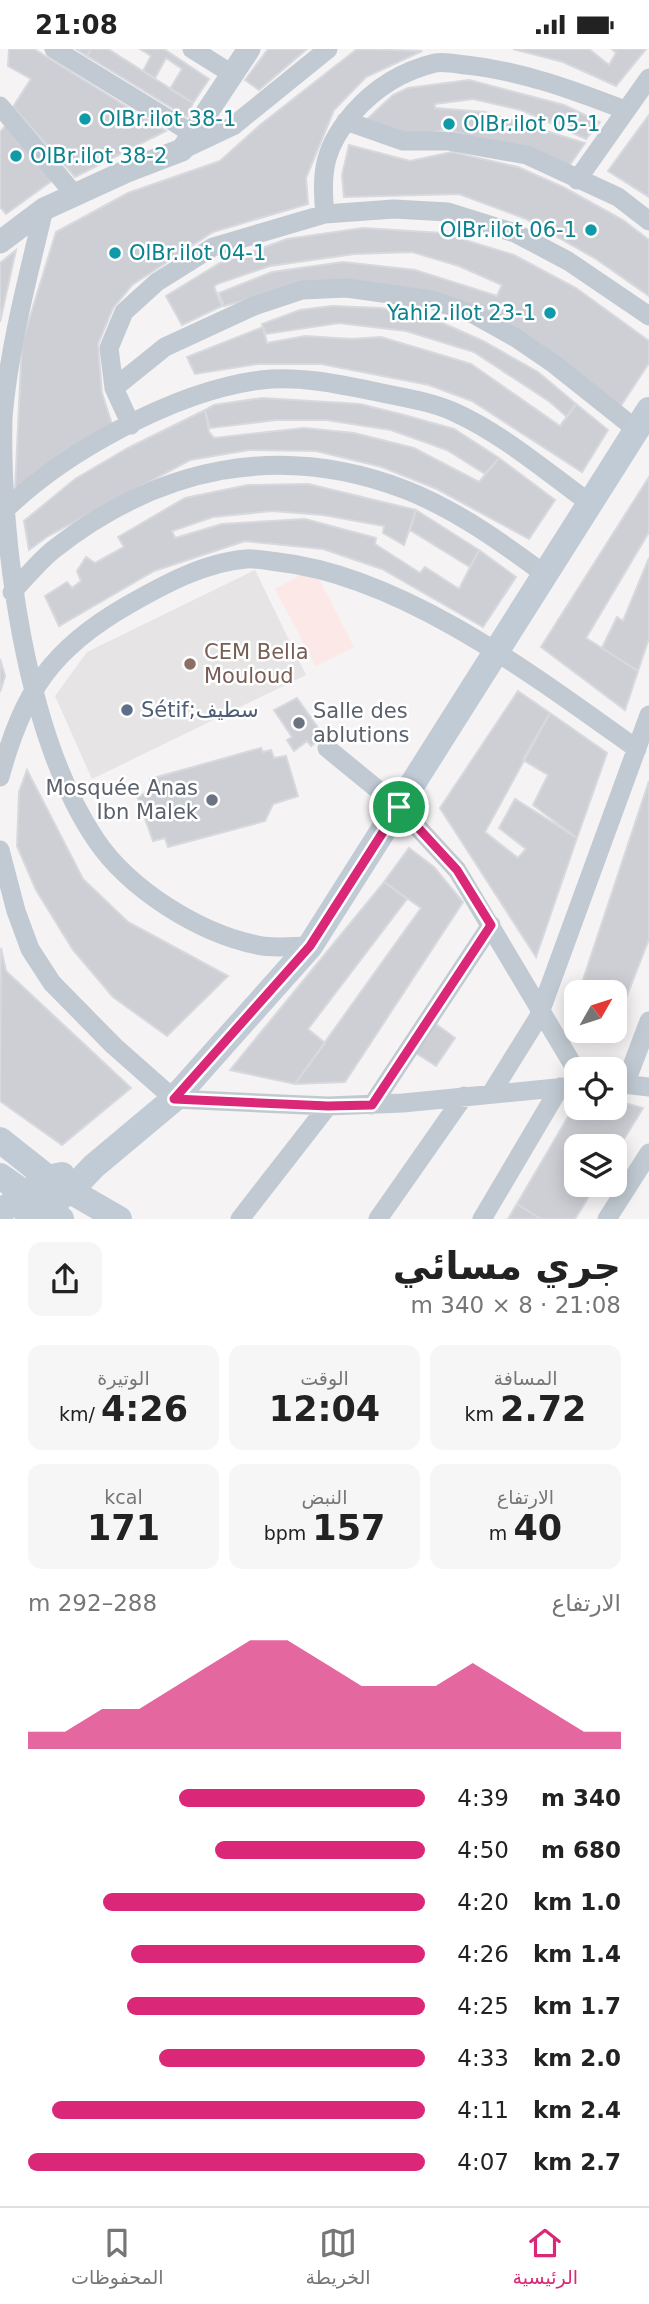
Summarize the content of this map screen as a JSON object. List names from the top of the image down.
{
  "places": [
    "OlBr.ilot 38-1",
    "OlBr.ilot 05-1",
    "OlBr.ilot 38-2",
    "OlBr.ilot 06-1",
    "OlBr.ilot 04-1",
    "Yahi2.ilot 23-1",
    "CEM Bella Mouloud",
    "Sétif;سطيف",
    "Salle des ablutions",
    "Mosquée Anas Ibn Malek"
  ],
  "north": "top right",
  "page": {
    "status": "21:08",
    "heading": ["جري مسائي", "21:08 · 8 × 340 m"],
    "stats": [
      ["المسافة", "2.72 km"],
      ["الوقت", "12:04"],
      ["الوتيرة", "4:26 /km"],
      ["الارتفاع", "40 m"],
      ["النبض", "157 bpm"],
      ["kcal", "171"]
    ],
    "chart": ["الارتفاع", "288–292 m"],
    "list": [
      {
        "name": "340 m",
        "note": "4:39"
      },
      {
        "name": "680 m",
        "note": "4:50"
      },
      {
        "name": "1.0 km",
        "note": "4:20"
      },
      {
        "name": "1.4 km",
        "note": "4:26"
      },
      {
        "name": "1.7 km",
        "note": "4:25"
      },
      {
        "name": "2.0 km",
        "note": "4:33"
      },
      {
        "name": "2.4 km",
        "note": "4:11"
      },
      {
        "name": "2.7 km",
        "note": "4:07"
      }
    ],
    "tabs": ["الرئيسية", "الخريطة", "المحفوظات"]
  }
}
